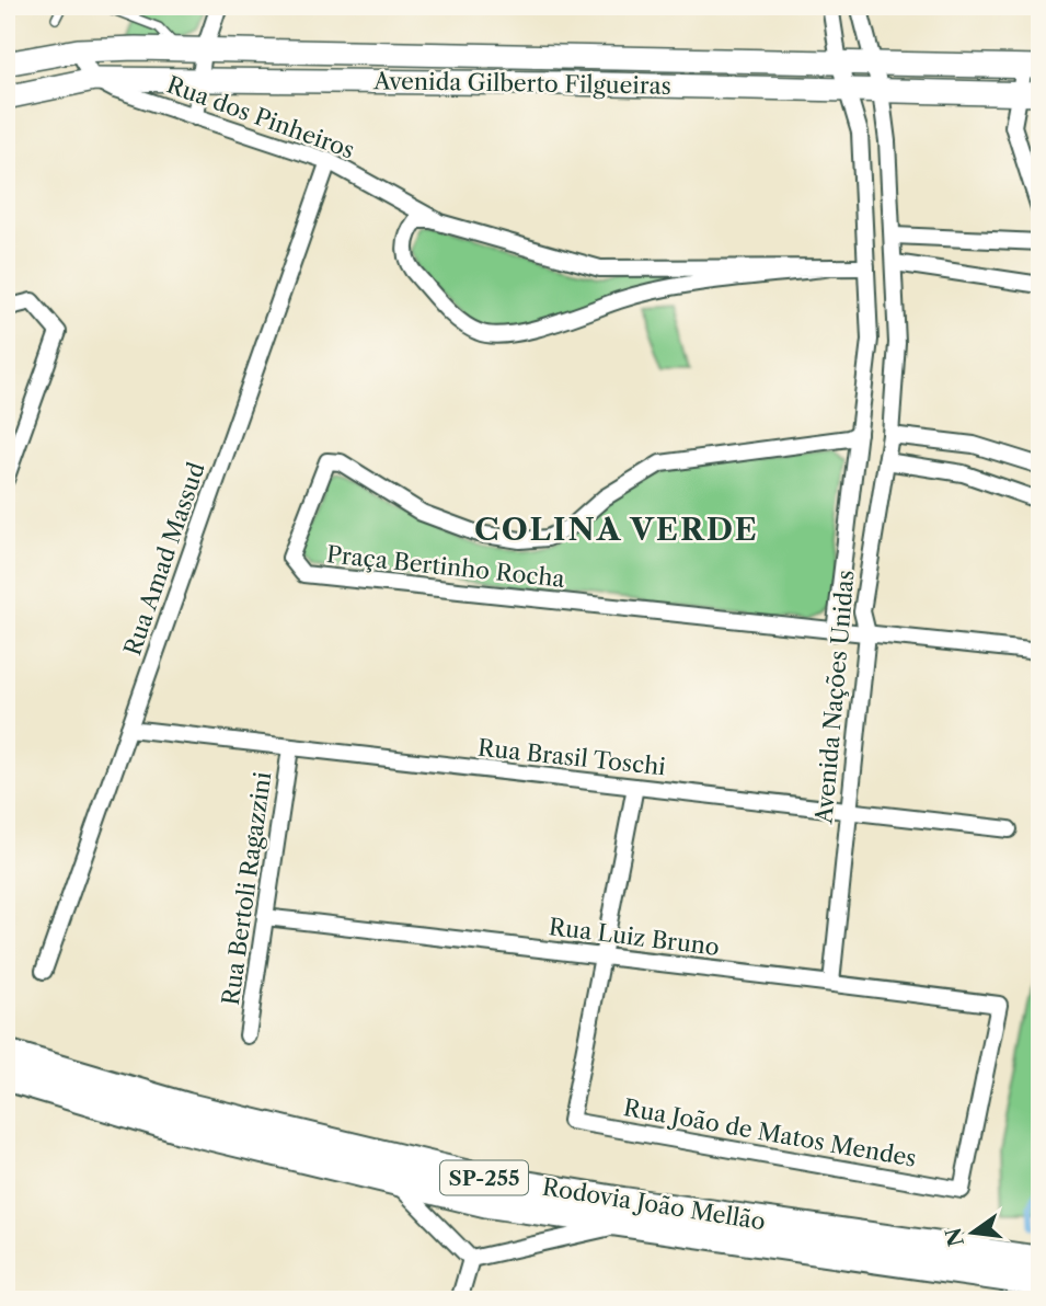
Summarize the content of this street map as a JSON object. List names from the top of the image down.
{
  "streets": {
    "highway": ["SP-255", "Rodovia João Mellão"],
    "main road": ["Avenida Gilberto Filgueiras"],
    "street": [
      "Rua dos Pinheiros",
      "Rua Amad Massud",
      "Praça Bertinho Rocha",
      "Avenida Nações Unidas",
      "Rua Brasil Toschi",
      "Rua Bertoli Ragazzini",
      "Rua Luiz Bruno",
      "Rua João de Matos Mendes"
    ]
  },
  "crossings": [
    ["Avenida Gilberto Filgueiras", "Rua dos Pinheiros"],
    ["Avenida Gilberto Filgueiras", "Avenida Nações Unidas"],
    ["Rua dos Pinheiros", "Rua Amad Massud"],
    ["Rua dos Pinheiros", "Avenida Nações Unidas"],
    ["Rua Amad Massud", "Rua Brasil Toschi"],
    ["Praça Bertinho Rocha", "Avenida Nações Unidas"],
    ["Avenida Nações Unidas", "Rua Brasil Toschi"],
    ["Avenida Nações Unidas", "Rua Luiz Bruno"],
    ["Rua Brasil Toschi", "Rua Bertoli Ragazzini"],
    ["Rua Bertoli Ragazzini", "Rua Luiz Bruno"],
    ["Rua Luiz Bruno", "Rua João de Matos Mendes"]
  ],
  "districts": ["COLINA VERDE"],
  "north": "left"
}
